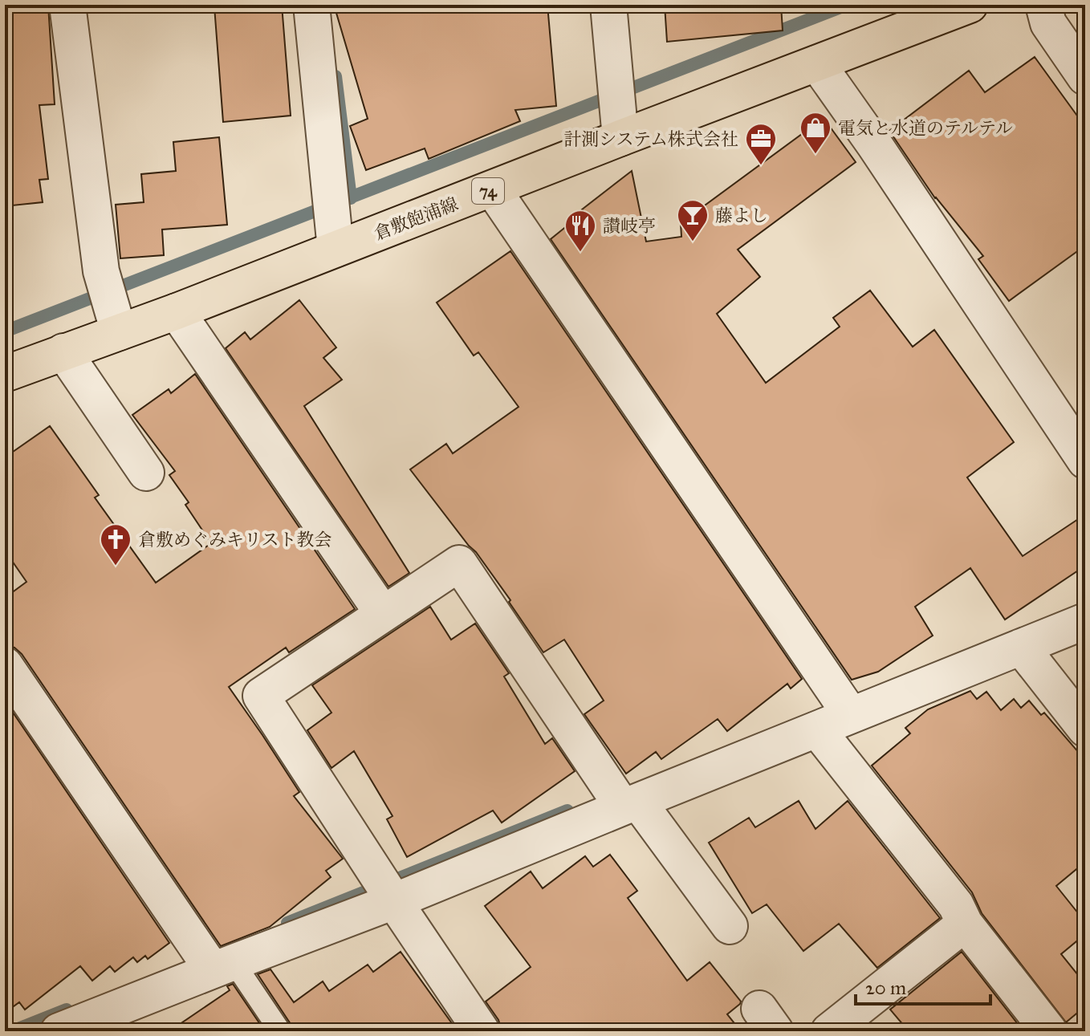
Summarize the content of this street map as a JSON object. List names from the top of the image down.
{
  "streets": {
    "main road": ["74", "倉敷飽浦線"]
  },
  "places": {
    "shop": ["電気と水道のテルテル"],
    "office": ["計測システム株式会社"],
    "bar": ["藤よし"],
    "restaurant": ["讃岐亭"],
    "church": ["倉敷めぐみキリスト教会"]
  },
  "scale_bar": "20 m"
}
